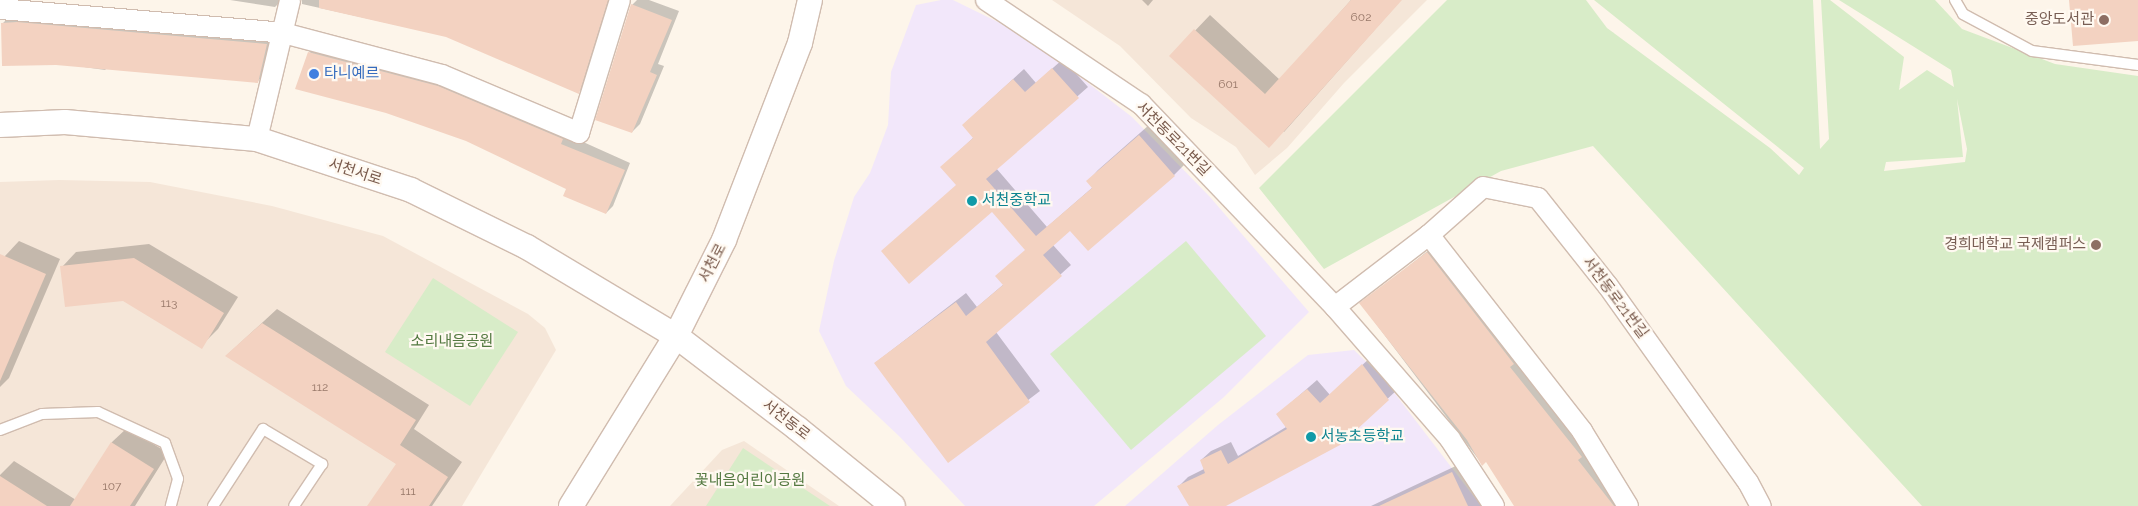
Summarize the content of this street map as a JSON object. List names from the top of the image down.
{
  "streets": {
    "street": [
      "서천동로21번길",
      "서천서로",
      "서천로",
      "서천동로"
    ]
  },
  "crossings": [
    ["서천서로", "서천로"],
    ["서천서로", "서천동로"],
    ["서천로", "서천동로"]
  ],
  "parks": ["소리내음공원", "꽃내음어린이공원"],
  "places": [
    "중앙도서관",
    "타니예르",
    "서천중학교",
    "경희대학교 국제캠퍼스",
    "서농초등학교"
  ],
  "house_numbers": [
    "602",
    "601",
    "113",
    "112",
    "107",
    "111"
  ]
}
